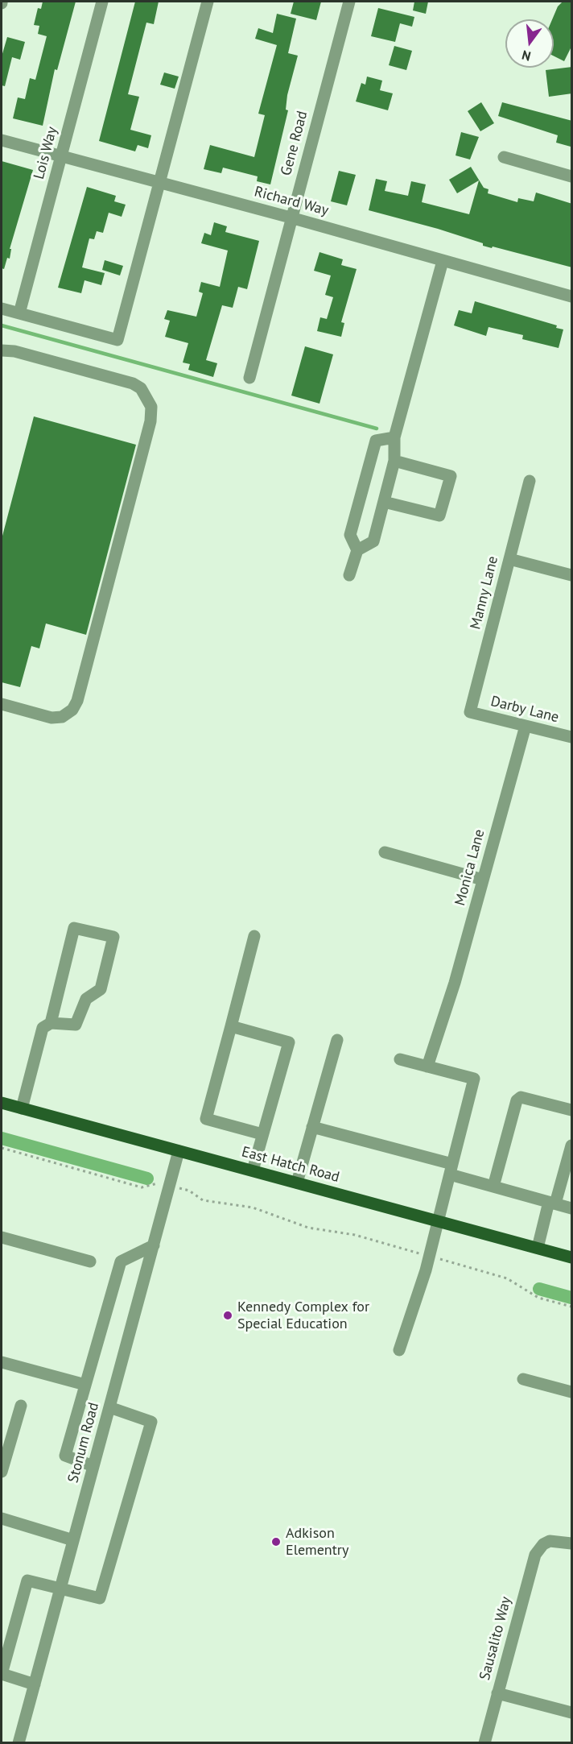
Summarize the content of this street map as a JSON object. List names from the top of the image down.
{
  "streets": {
    "main road": ["East Hatch Road"],
    "street": [
      "Gene Road",
      "Lois Way",
      "Richard Way",
      "Manny Lane",
      "Darby Lane",
      "Monica Lane",
      "Stonum Road",
      "Sausalito Way"
    ]
  },
  "crossings": [
    ["Gene Road", "Richard Way"],
    ["Lois Way", "Richard Way"],
    ["Manny Lane", "Darby Lane"],
    ["Darby Lane", "Monica Lane"],
    ["East Hatch Road", "Stonum Road"]
  ],
  "places": ["Kennedy Complex for Special Education", "Adkison Elementry"],
  "north": "bottom"
}
